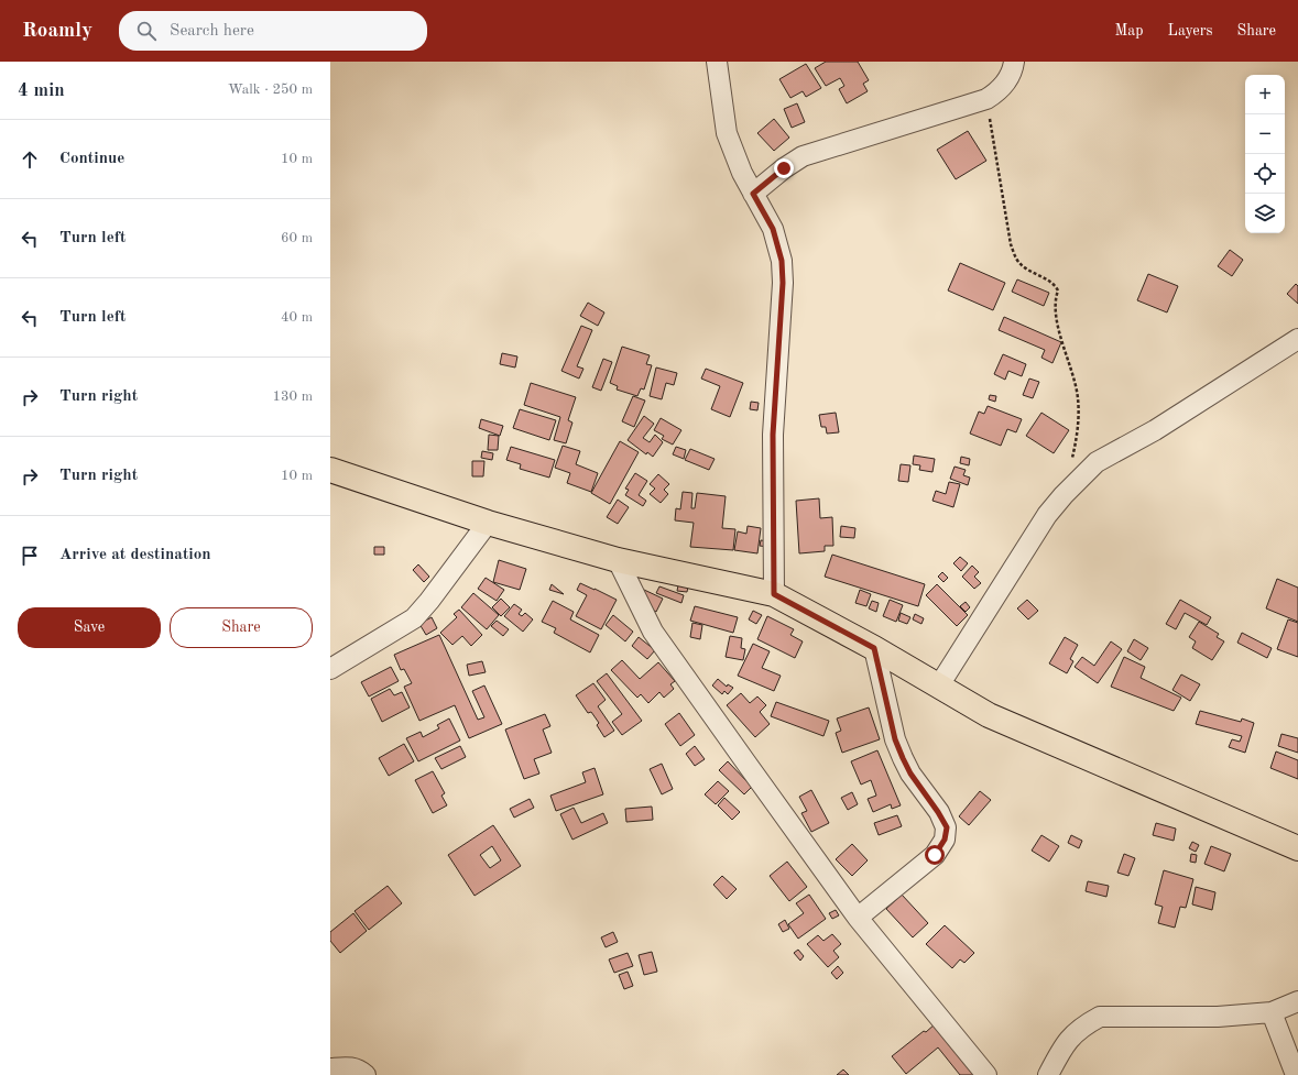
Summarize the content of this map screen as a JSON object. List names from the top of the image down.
{
  "page": {
    "header": "Roamly",
    "search": "Search here",
    "nav": ["Map", "Layers", "Share"],
    "heading": ["4 min", "Walk · 250 m"],
    "map_buttons": ["+", "−"],
    "list": [
      ["Continue", "10 m"],
      ["Turn left", "60 m"],
      ["Turn left", "40 m"],
      ["Turn right", "130 m"],
      ["Turn right", "10 m"],
      "Arrive at destination"
    ],
    "buttons": ["Save", "Share"]
  }
}
